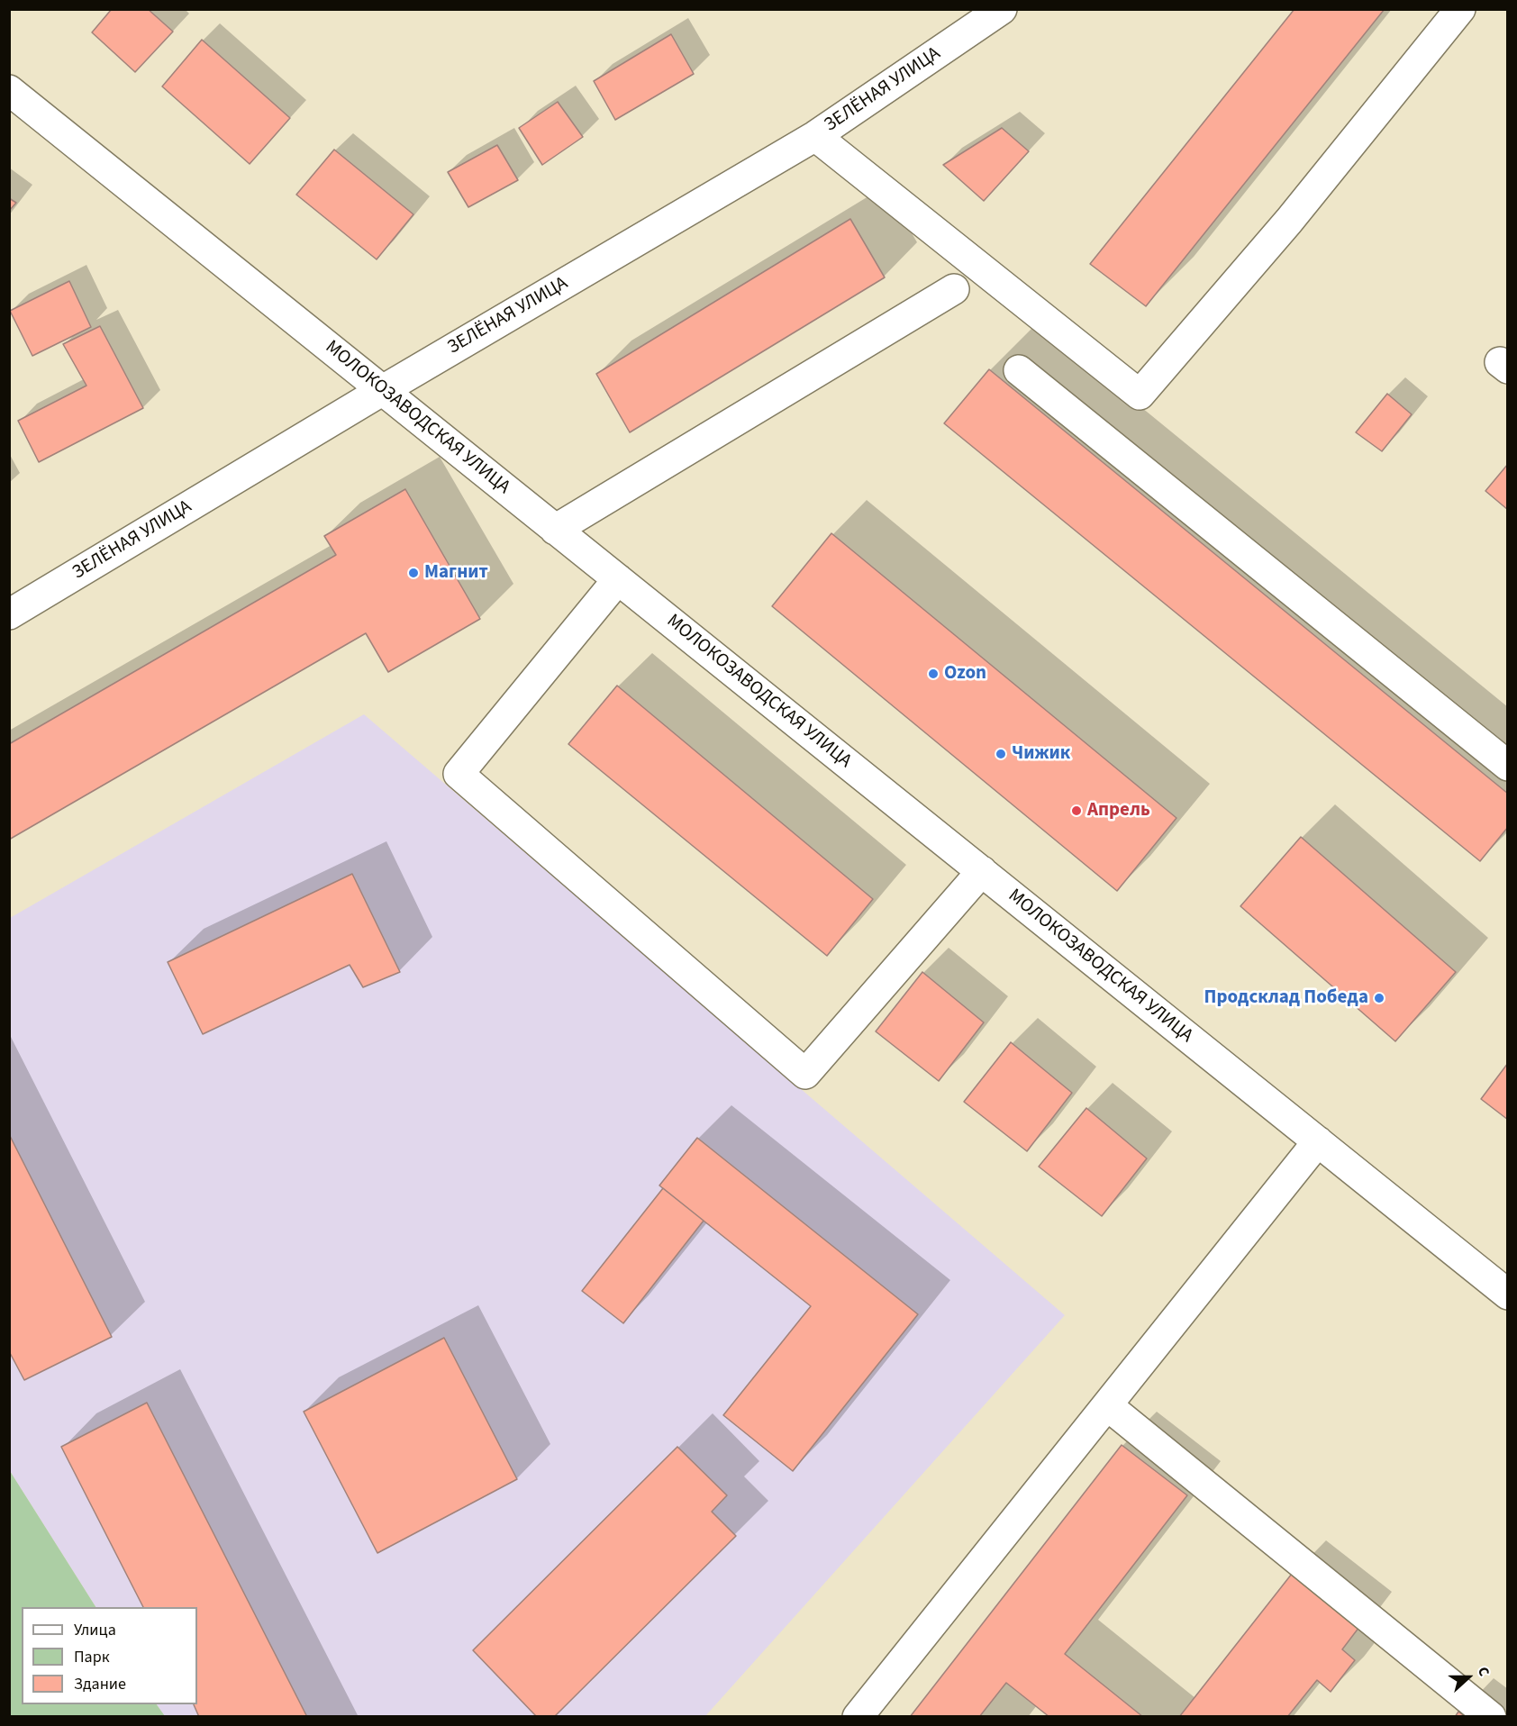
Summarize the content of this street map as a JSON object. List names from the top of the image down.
{
  "streets": {
    "street": ["ЗЕЛЁНАЯ УЛИЦА", "МОЛОКОЗАВОДСКАЯ УЛИЦА"]
  },
  "crossings": [
    ["ЗЕЛЁНАЯ УЛИЦА", "МОЛОКОЗАВОДСКАЯ УЛИЦА"]
  ],
  "places": [
    "Магнит",
    "Ozon",
    "Чижик",
    "Апрель",
    "Продсклад Победа"
  ],
  "legend": ["Улица", "Парк", "Здание"],
  "north": "right"
}
